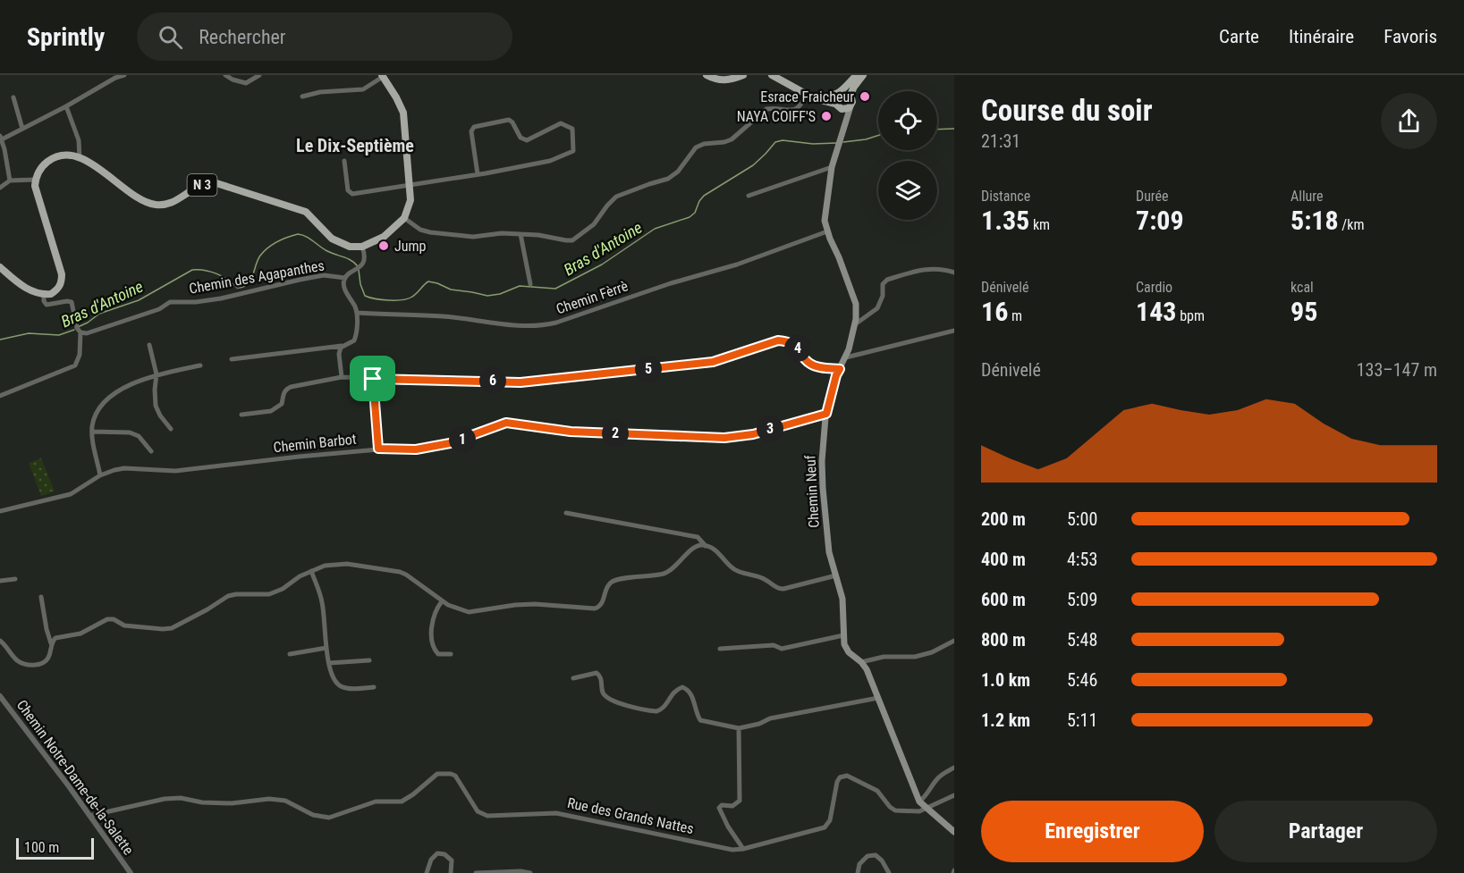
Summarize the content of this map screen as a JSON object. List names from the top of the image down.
{
  "streets": {
    "main road": ["N 3", "Chemin Neuf"],
    "street": [
      "Chemin des Agapanthes",
      "Chemin Fèrrè",
      "Chemin Barbot",
      "Chemin Notre-Dame-de-la-Salette",
      "Rue des Grands Nattes"
    ]
  },
  "crossings": [
    ["Chemin Fèrrè", "Chemin Neuf"],
    ["Chemin Barbot", "Chemin Neuf"],
    ["Chemin Neuf", "Rue des Grands Nattes"],
    ["Chemin Notre-Dame-de-la-Salette", "Rue des Grands Nattes"]
  ],
  "districts": ["Le Dix-Septième"],
  "water": ["Bras d'Antoine"],
  "places": ["Esrace Fraicheur", "NAYA COIFF'S", "Jump"],
  "scale_bar": "100 m",
  "page": {
    "header": "Sprintly",
    "search": "Rechercher",
    "nav": ["Carte", "Itinéraire", "Favoris"],
    "heading": ["Course du soir", "21:31"],
    "stats": [
      ["Distance", "1.35 km"],
      ["Durée", "7:09"],
      ["Allure", "5:18 /km"],
      ["Dénivelé", "16 m"],
      ["Cardio", "143 bpm"],
      ["kcal", "95"]
    ],
    "pins": [
      "4",
      "5",
      "6",
      "3",
      "2",
      "1"
    ],
    "chart": ["Dénivelé", "133–147 m"],
    "list": [
      {
        "name": "200 m",
        "note": "5:00"
      },
      {
        "name": "400 m",
        "note": "4:53"
      },
      {
        "name": "600 m",
        "note": "5:09"
      },
      {
        "name": "800 m",
        "note": "5:48"
      },
      {
        "name": "1.0 km",
        "note": "5:46"
      },
      {
        "name": "1.2 km",
        "note": "5:11"
      }
    ],
    "buttons": ["Enregistrer", "Partager"],
    "scale": "100 m"
  }
}
